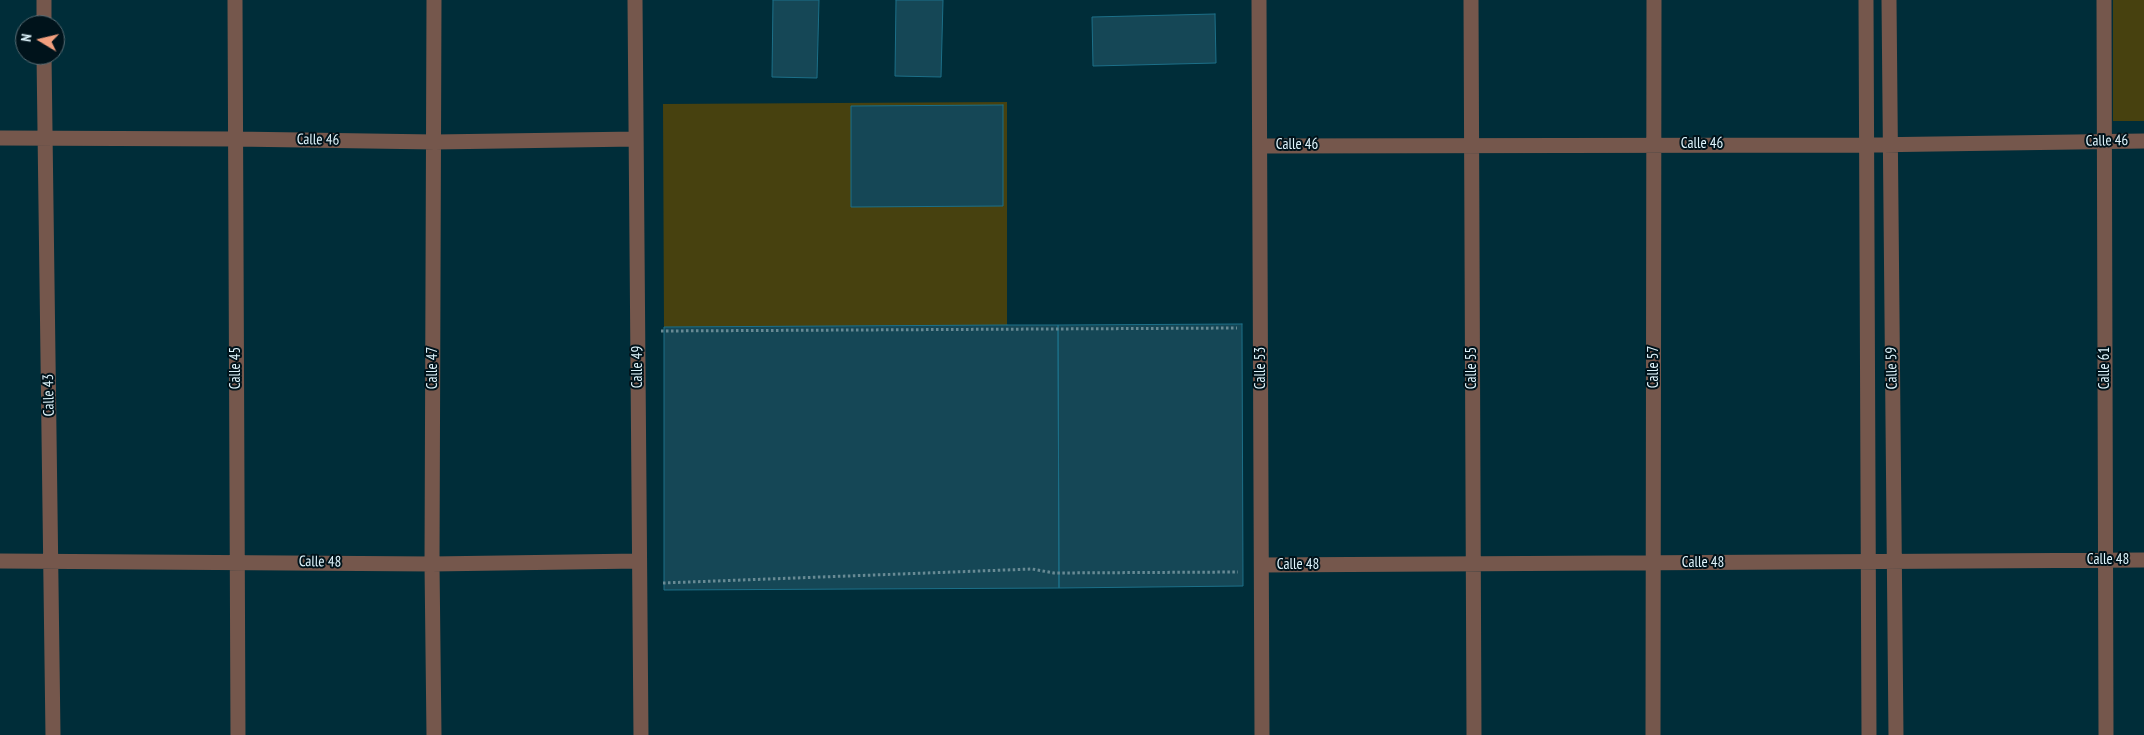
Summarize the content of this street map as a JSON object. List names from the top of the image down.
{
  "streets": {
    "street": [
      "Calle 46",
      "Calle 49",
      "Calle 57",
      "Calle 45",
      "Calle 47",
      "Calle 53",
      "Calle 55",
      "Calle 59",
      "Calle 61",
      "Calle 43",
      "Calle 48"
    ]
  },
  "crossings": [
    ["Calle 46", "Calle 49"],
    ["Calle 46", "Calle 57"],
    ["Calle 46", "Calle 45"],
    ["Calle 46", "Calle 47"],
    ["Calle 46", "Calle 53"],
    ["Calle 46", "Calle 55"],
    ["Calle 46", "Calle 59"],
    ["Calle 46", "Calle 61"],
    ["Calle 46", "Calle 43"],
    ["Calle 49", "Calle 48"],
    ["Calle 57", "Calle 48"],
    ["Calle 45", "Calle 48"],
    ["Calle 47", "Calle 48"],
    ["Calle 53", "Calle 48"],
    ["Calle 55", "Calle 48"],
    ["Calle 59", "Calle 48"],
    ["Calle 61", "Calle 48"],
    ["Calle 43", "Calle 48"]
  ],
  "north": "left"
}
